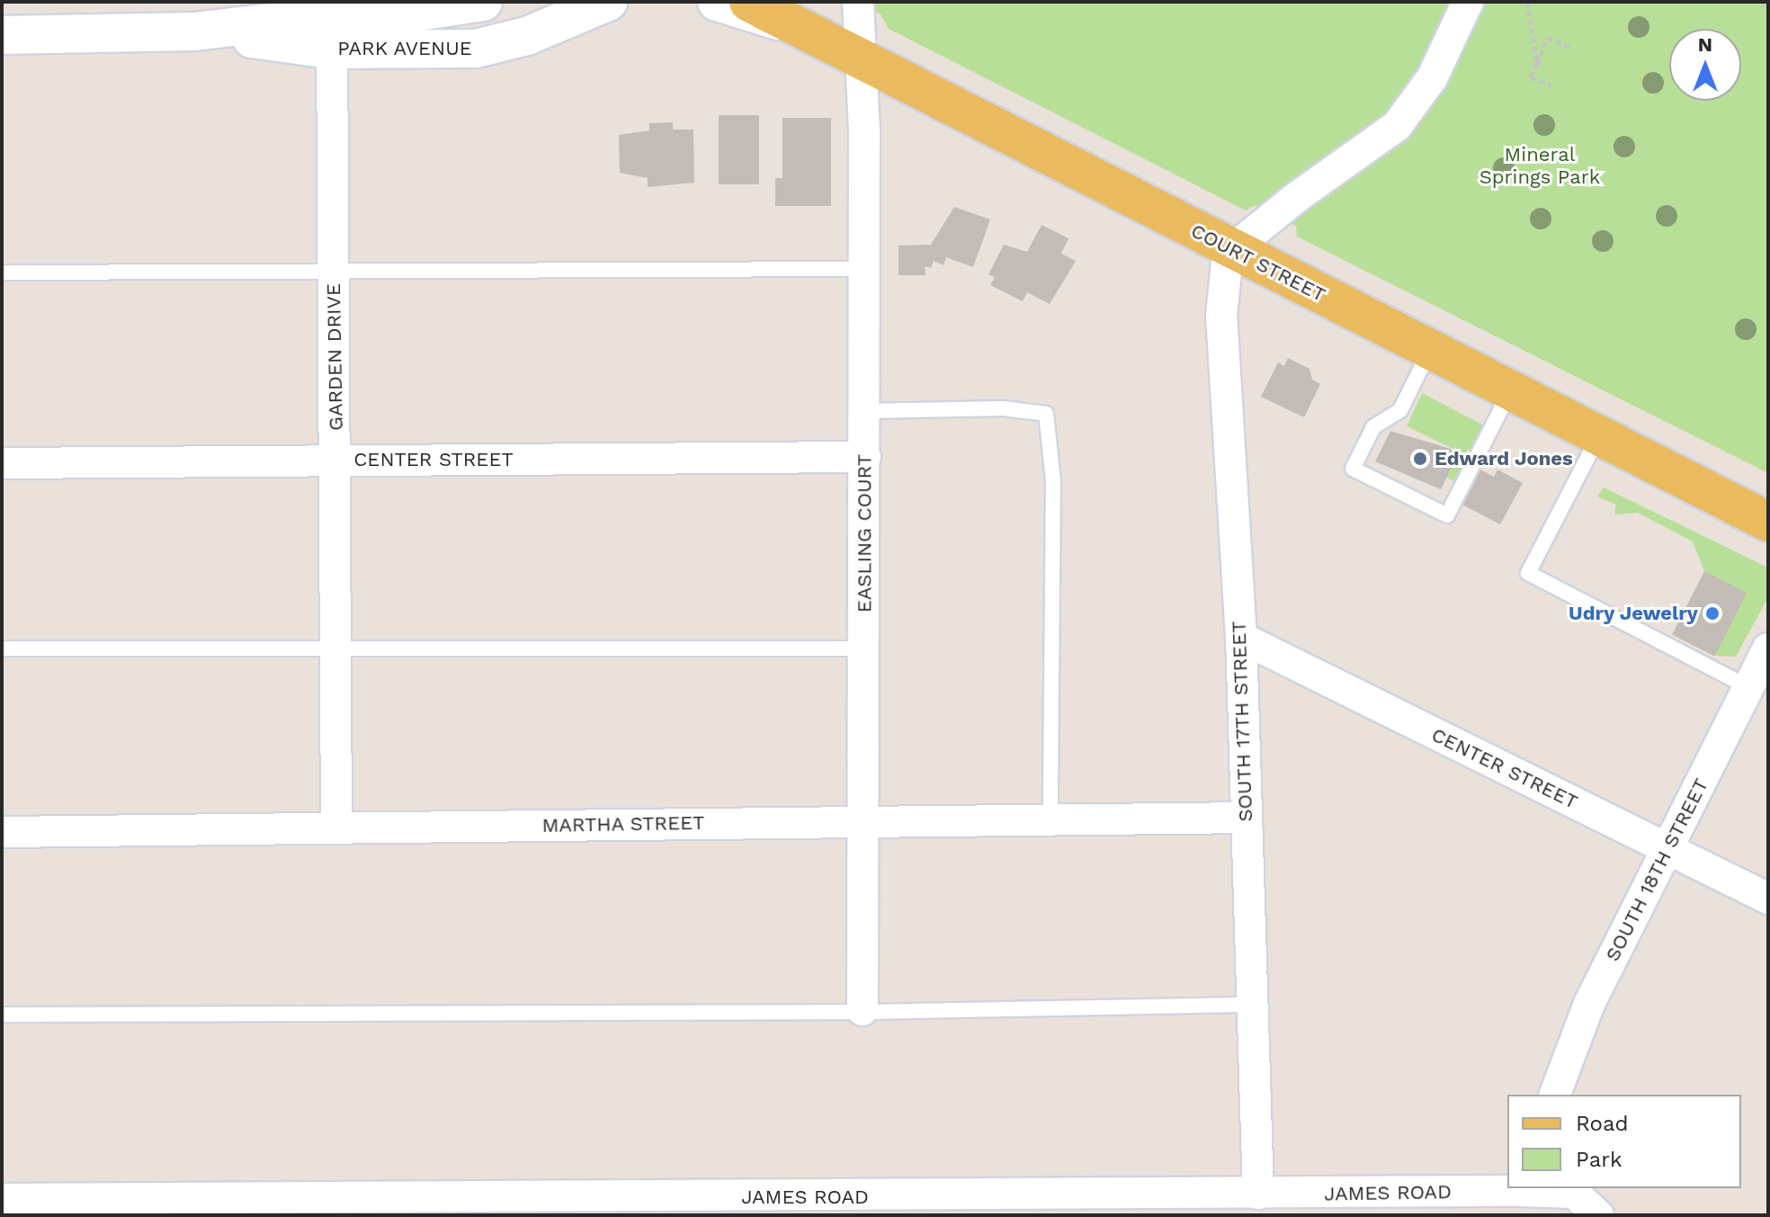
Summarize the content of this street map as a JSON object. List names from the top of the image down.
{
  "streets": {
    "main road": ["COURT STREET"],
    "street": [
      "PARK AVENUE",
      "GARDEN DRIVE",
      "CENTER STREET",
      "EASLING COURT",
      "SOUTH 17TH STREET",
      "MARTHA STREET",
      "SOUTH 18TH STREET",
      "JAMES ROAD"
    ]
  },
  "crossings": [
    ["PARK AVENUE", "GARDEN DRIVE"],
    ["COURT STREET", "EASLING COURT"],
    ["COURT STREET", "SOUTH 17TH STREET"],
    ["GARDEN DRIVE", "CENTER STREET"],
    ["GARDEN DRIVE", "MARTHA STREET"],
    ["CENTER STREET", "EASLING COURT"],
    ["CENTER STREET", "SOUTH 17TH STREET"],
    ["CENTER STREET", "SOUTH 18TH STREET"],
    ["EASLING COURT", "MARTHA STREET"],
    ["SOUTH 17TH STREET", "MARTHA STREET"],
    ["SOUTH 17TH STREET", "JAMES ROAD"]
  ],
  "parks": ["Mineral Springs Park"],
  "places": ["Edward Jones", "Udry Jewelry"],
  "legend": ["Road", "Park"],
  "north": "top"
}
